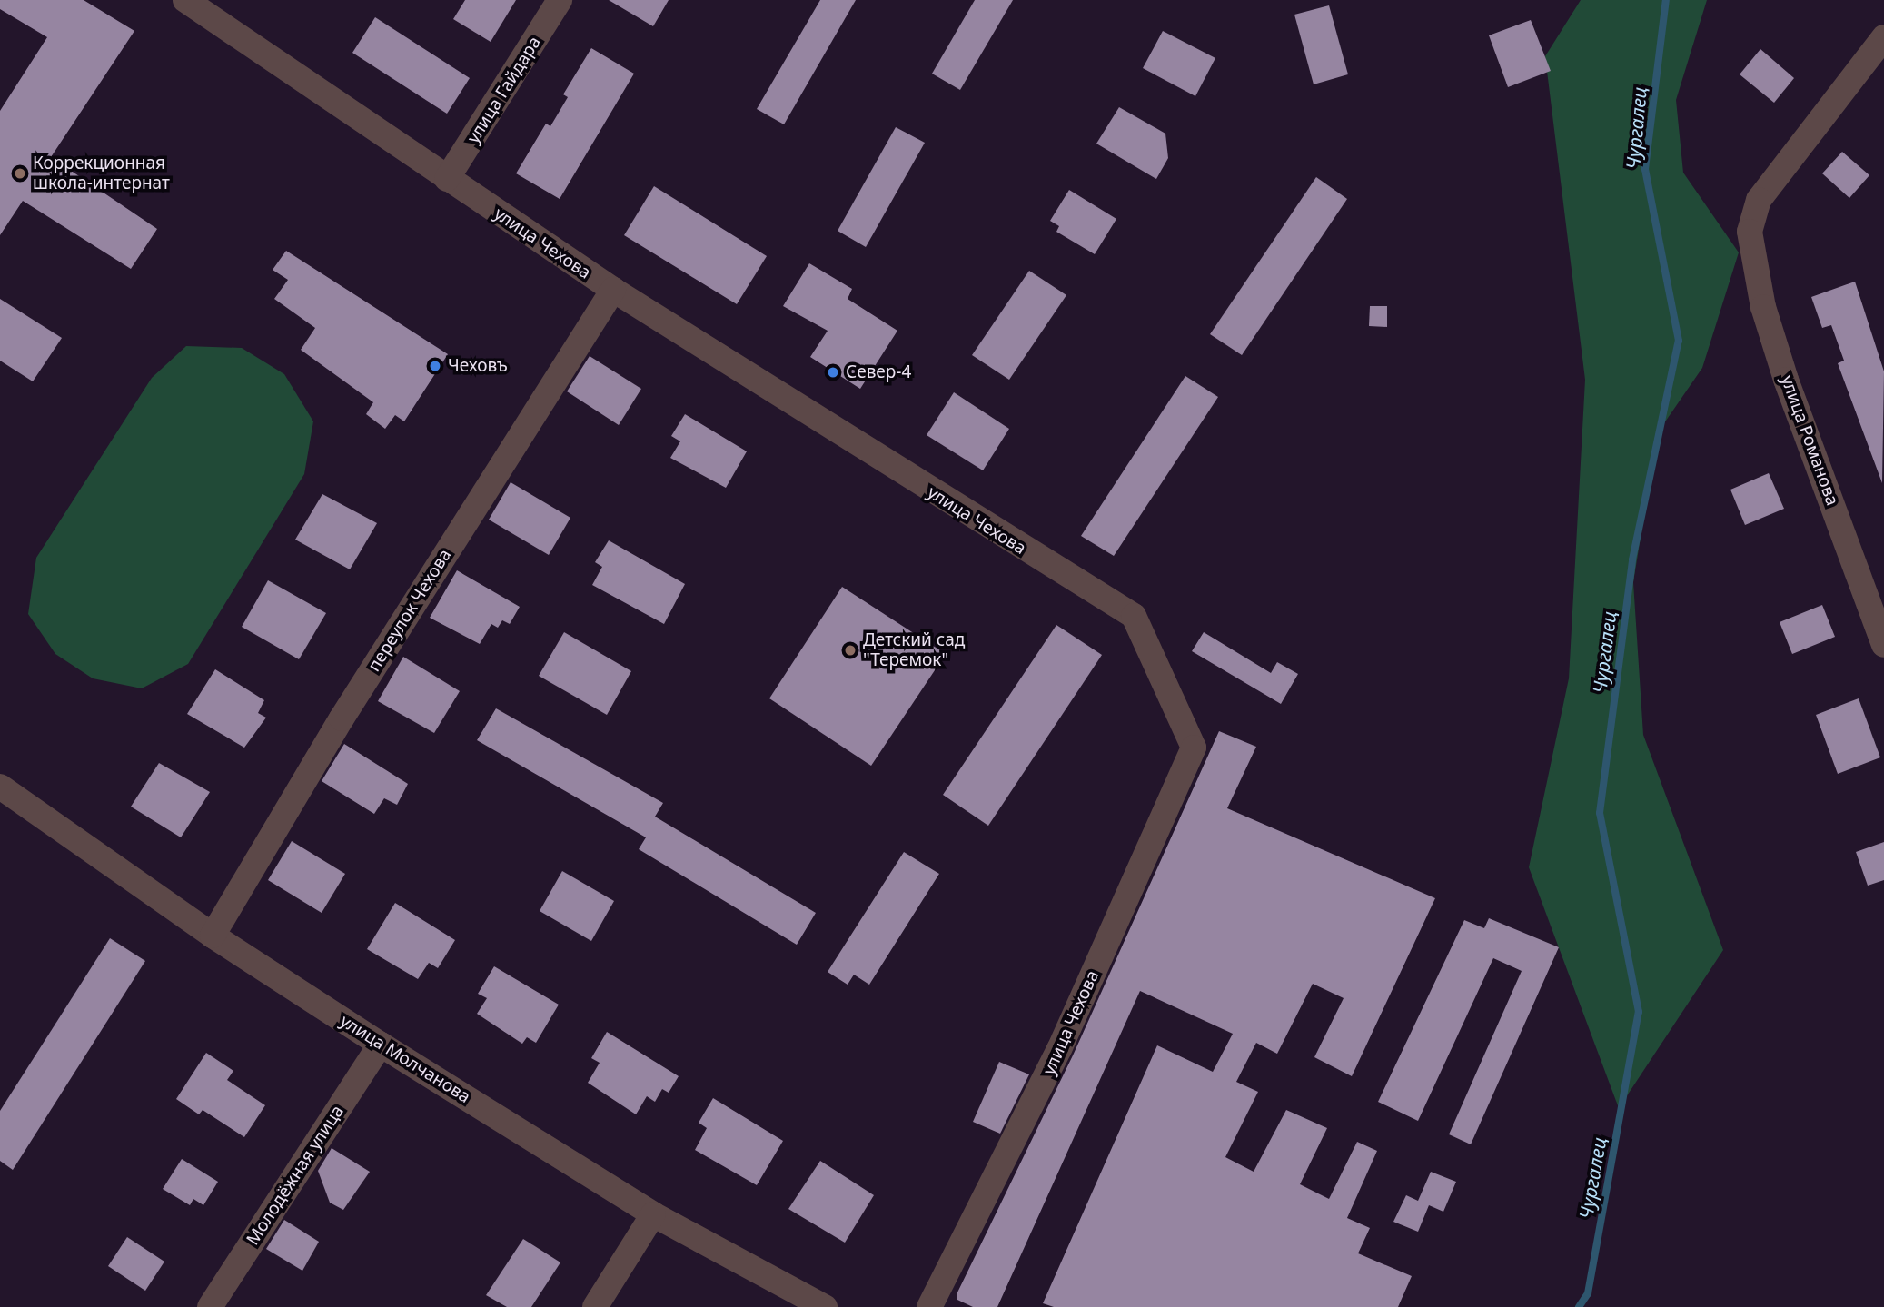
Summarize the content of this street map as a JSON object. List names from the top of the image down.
{
  "streets": {
    "street": [
      "улица Гайдара",
      "улица Чехова",
      "улица Романова",
      "переулок Чехова",
      "улица Молчанова",
      "Молодёжная улица"
    ]
  },
  "crossings": [
    ["улица Гайдара", "улица Чехова"],
    ["улица Чехова", "переулок Чехова"],
    ["переулок Чехова", "улица Молчанова"],
    ["улица Молчанова", "Молодёжная улица"]
  ],
  "water": ["Чургалец"],
  "places": [
    "Коррекционная школа-интернат",
    "Чеховъ",
    "Север-4",
    "Детский сад \"Теремок\""
  ]
}
